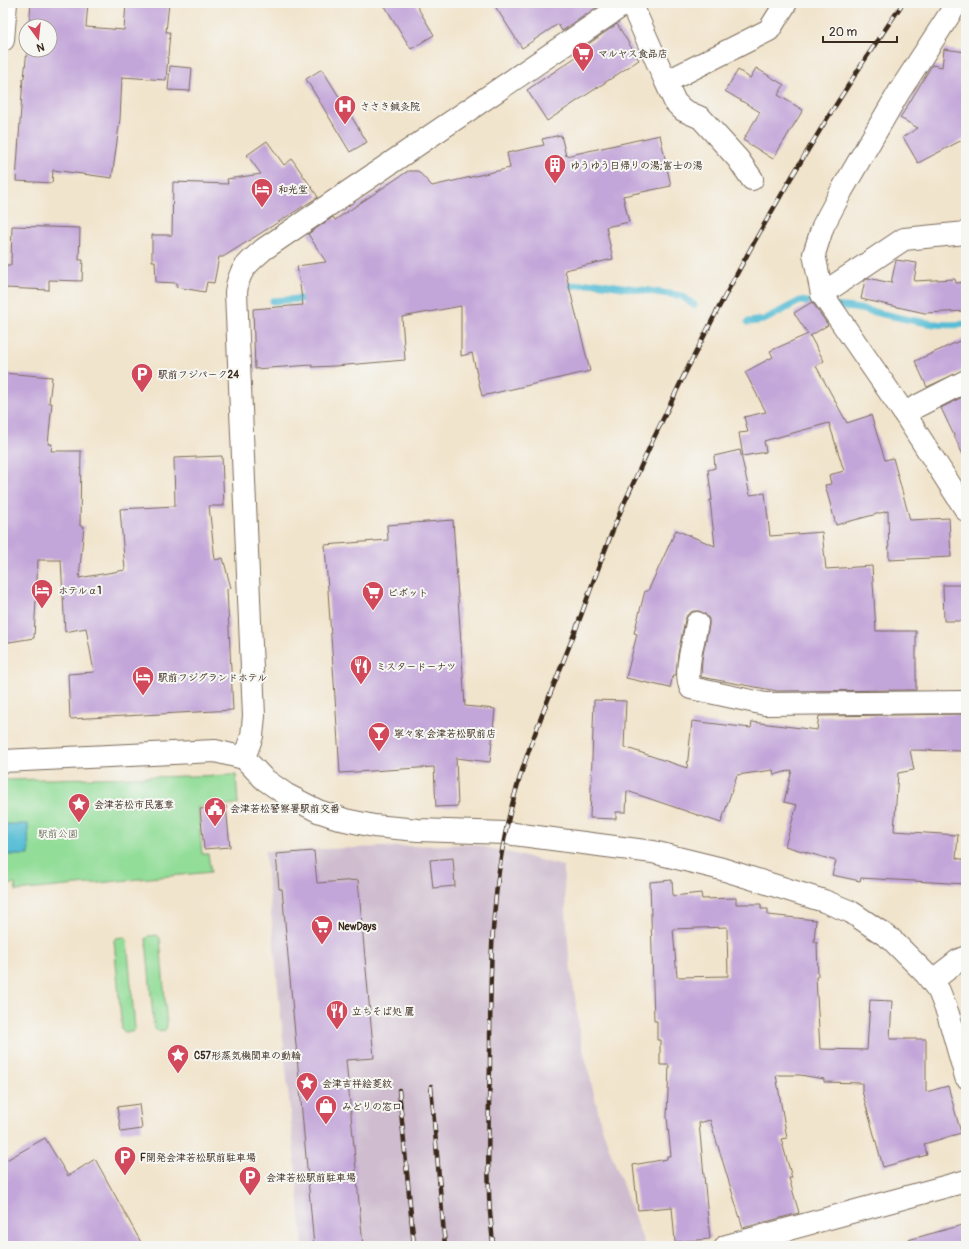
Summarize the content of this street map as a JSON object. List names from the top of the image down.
{
  "parks": ["駅前公園"],
  "places": {
    "supermarket": ["マルヤス食品店", "ピボット", "NewDays"],
    "hospital": ["ささき鍼灸院"],
    "building": ["ゆうゆう日帰りの湯;富士の湯"],
    "hotel": ["和光堂", "ホテルα1", "駅前フジグランドホテル"],
    "parking": ["駅前フジパーク24", "F開発会津若松駅前駐車場", "会津若松駅前駐車場"],
    "restaurant": ["ミスタードーナツ", "立ちそば処 鷹"],
    "bar": ["寧々家 会津若松駅前店"],
    "place": ["会津若松市民憲章", "C57形蒸気機関車の動輪", "会津吉祥絵菱紋"],
    "public building": ["会津若松警察署駅前交番"],
    "shop": ["みどりの窓口"]
  },
  "scale_bar": "20 m",
  "north": "bottom"
}
